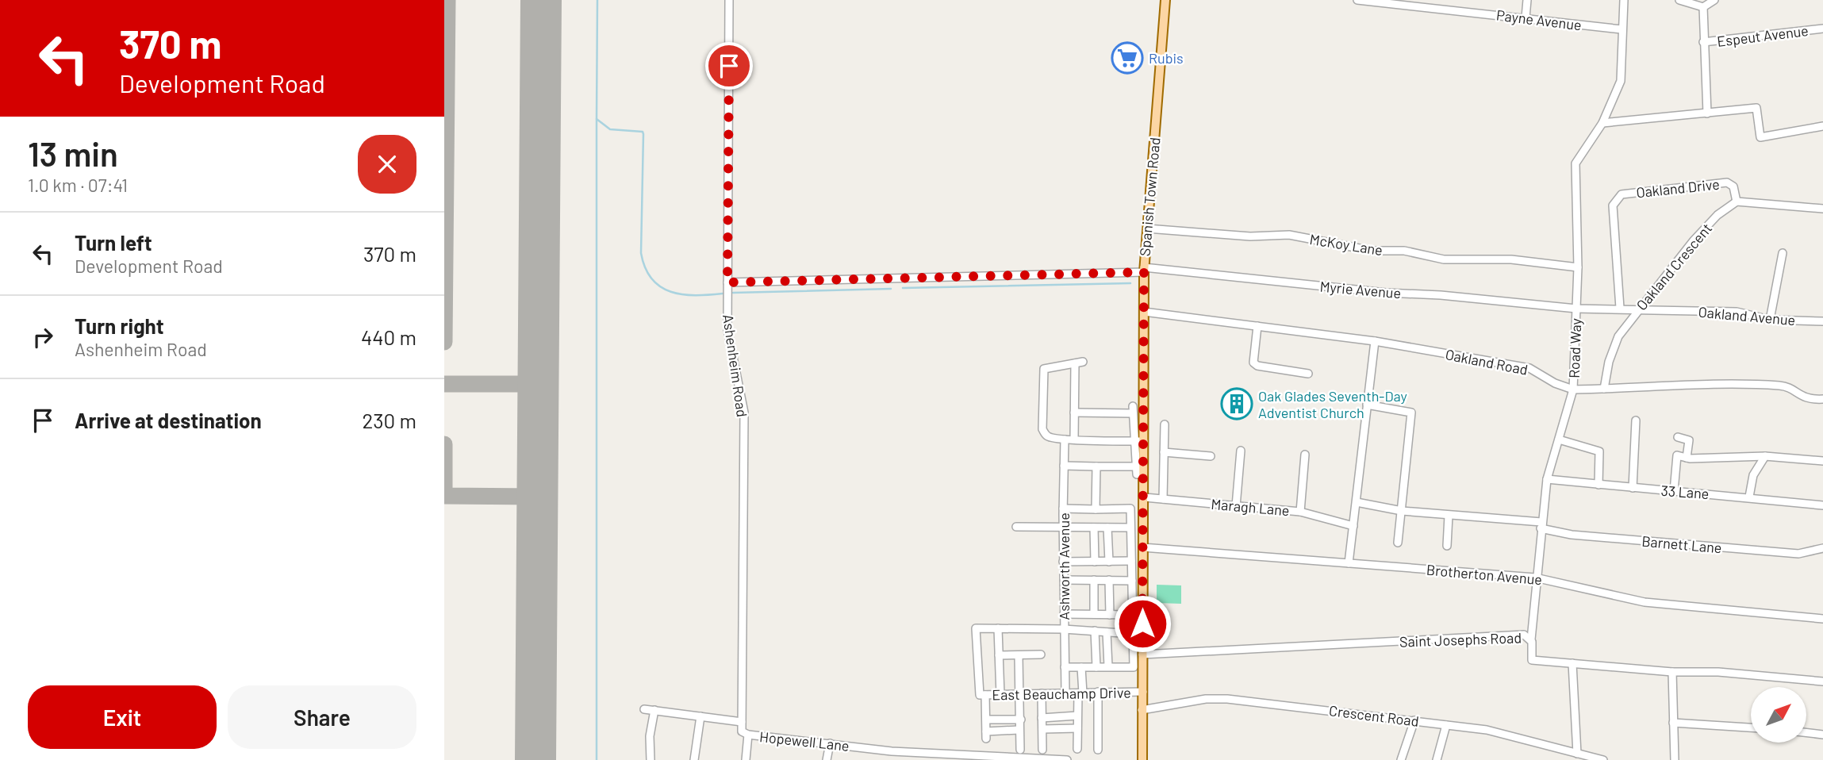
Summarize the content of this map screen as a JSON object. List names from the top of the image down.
{
  "streets": {
    "main road": ["Spanish Town Road"],
    "street": [
      "Payne Avenue",
      "Espeut Avenue",
      "Oakland Drive",
      "McKoy Lane",
      "Oakland Crescent",
      "Myrie Avenue",
      "Oakland Avenue",
      "Road Way",
      "Oakland Road",
      "Ashenheim Road",
      "33 Lane",
      "Maragh Lane",
      "Barnett Lane",
      "Ashworth Avenue",
      "Brotherton Avenue",
      "Saint Josephs Road",
      "East Beauchamp Drive",
      "Crescent Road",
      "Hopewell Lane"
    ]
  },
  "crossings": [
    ["Payne Avenue", "Road Way"],
    ["Oakland Drive", "Oakland Crescent"],
    ["Oakland Drive", "Myrie Avenue"],
    ["Oakland Drive", "Oakland Avenue"],
    ["Spanish Town Road", "McKoy Lane"],
    ["Spanish Town Road", "Myrie Avenue"],
    ["Spanish Town Road", "Oakland Road"],
    ["Spanish Town Road", "Maragh Lane"],
    ["Spanish Town Road", "Brotherton Avenue"],
    ["Spanish Town Road", "Saint Josephs Road"],
    ["Spanish Town Road", "East Beauchamp Drive"],
    ["Spanish Town Road", "Crescent Road"],
    ["McKoy Lane", "Road Way"],
    ["Oakland Crescent", "Oakland Avenue"],
    ["Oakland Crescent", "Oakland Road"],
    ["Myrie Avenue", "Oakland Avenue"],
    ["Myrie Avenue", "Road Way"],
    ["Myrie Avenue", "Ashenheim Road"],
    ["Road Way", "Oakland Road"],
    ["Road Way", "33 Lane"],
    ["Road Way", "Barnett Lane"],
    ["Road Way", "Brotherton Avenue"],
    ["Road Way", "Saint Josephs Road"],
    ["Ashenheim Road", "Hopewell Lane"],
    ["Ashworth Avenue", "East Beauchamp Drive"]
  ],
  "places": {
    "supermarket": ["Rubis"],
    "building": ["Oak Glades Seventh-Day Adventist Church"]
  },
  "north": "top right",
  "page": {
    "turn": ["370 m", "Development Road"],
    "heading": ["13 min", "1.0 km · 07:41"],
    "list": [
      {
        "name": "Turn left",
        "note": "Development Road",
        "value": "370 m"
      },
      {
        "name": "Turn right",
        "note": "Ashenheim Road",
        "value": "440 m"
      },
      {
        "name": "Arrive at destination",
        "value": "230 m"
      }
    ],
    "buttons": ["Exit", "Share"]
  }
}
